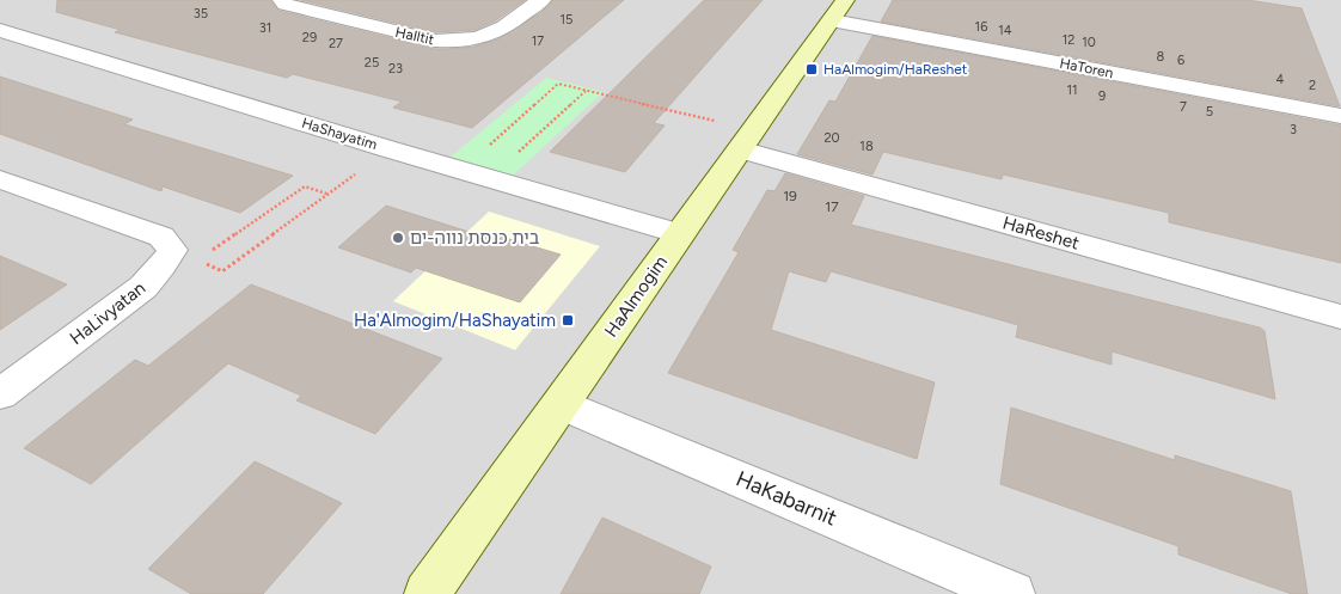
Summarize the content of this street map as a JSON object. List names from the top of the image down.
{
  "streets": {
    "street": [
      "HaIltit",
      "HaToren",
      "HaShayatim",
      "HaReshet",
      "HaAlmogim",
      "HaLivyatan",
      "HaKabarnit"
    ]
  },
  "crossings": [
    ["HaToren", "HaAlmogim"],
    ["HaShayatim", "HaAlmogim"],
    ["HaReshet", "HaAlmogim"],
    ["HaAlmogim", "HaKabarnit"]
  ],
  "places": {
    "transit": ["HaAlmogim/HaReshet", "Ha'Almogim/HaShayatim"],
    "other": ["בית כנסת נווה-ים"]
  },
  "house_numbers": [
    "35",
    "15",
    "16",
    "31",
    "14",
    "29",
    "12",
    "17",
    "10",
    "27",
    "8",
    "6",
    "25",
    "23",
    "4",
    "2",
    "11",
    "9",
    "7",
    "5",
    "3",
    "20",
    "18",
    "19",
    "17"
  ]
}
